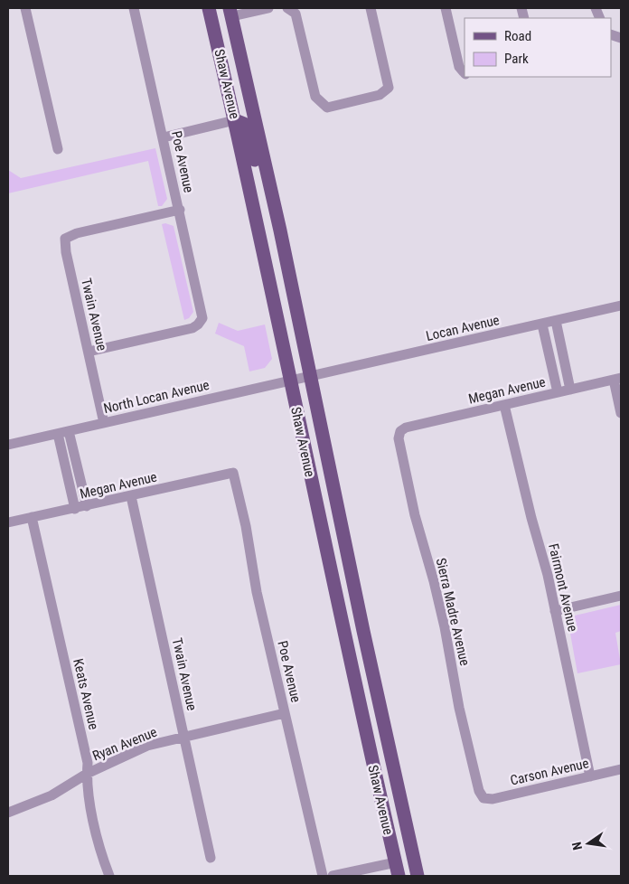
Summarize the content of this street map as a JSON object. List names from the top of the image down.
{
  "streets": {
    "main road": ["Shaw Avenue"],
    "street": [
      "Poe Avenue",
      "Twain Avenue",
      "Locan Avenue",
      "Megan Avenue",
      "North Locan Avenue",
      "Fairmont Avenue",
      "Sierra Madre Avenue",
      "Keats Avenue",
      "Ryan Avenue",
      "Carson Avenue"
    ]
  },
  "crossings": [
    ["Shaw Avenue", "Locan Avenue"],
    ["Shaw Avenue", "North Locan Avenue"],
    ["Poe Avenue", "Twain Avenue"],
    ["Poe Avenue", "Megan Avenue"],
    ["Poe Avenue", "Ryan Avenue"],
    ["Twain Avenue", "Megan Avenue"],
    ["Twain Avenue", "North Locan Avenue"],
    ["Twain Avenue", "Ryan Avenue"],
    ["Locan Avenue", "North Locan Avenue"],
    ["Megan Avenue", "Fairmont Avenue"],
    ["Megan Avenue", "Sierra Madre Avenue"],
    ["Megan Avenue", "Keats Avenue"],
    ["Fairmont Avenue", "Carson Avenue"],
    ["Sierra Madre Avenue", "Carson Avenue"],
    ["Keats Avenue", "Ryan Avenue"]
  ],
  "legend": ["Road", "Park"],
  "north": "left"
}
